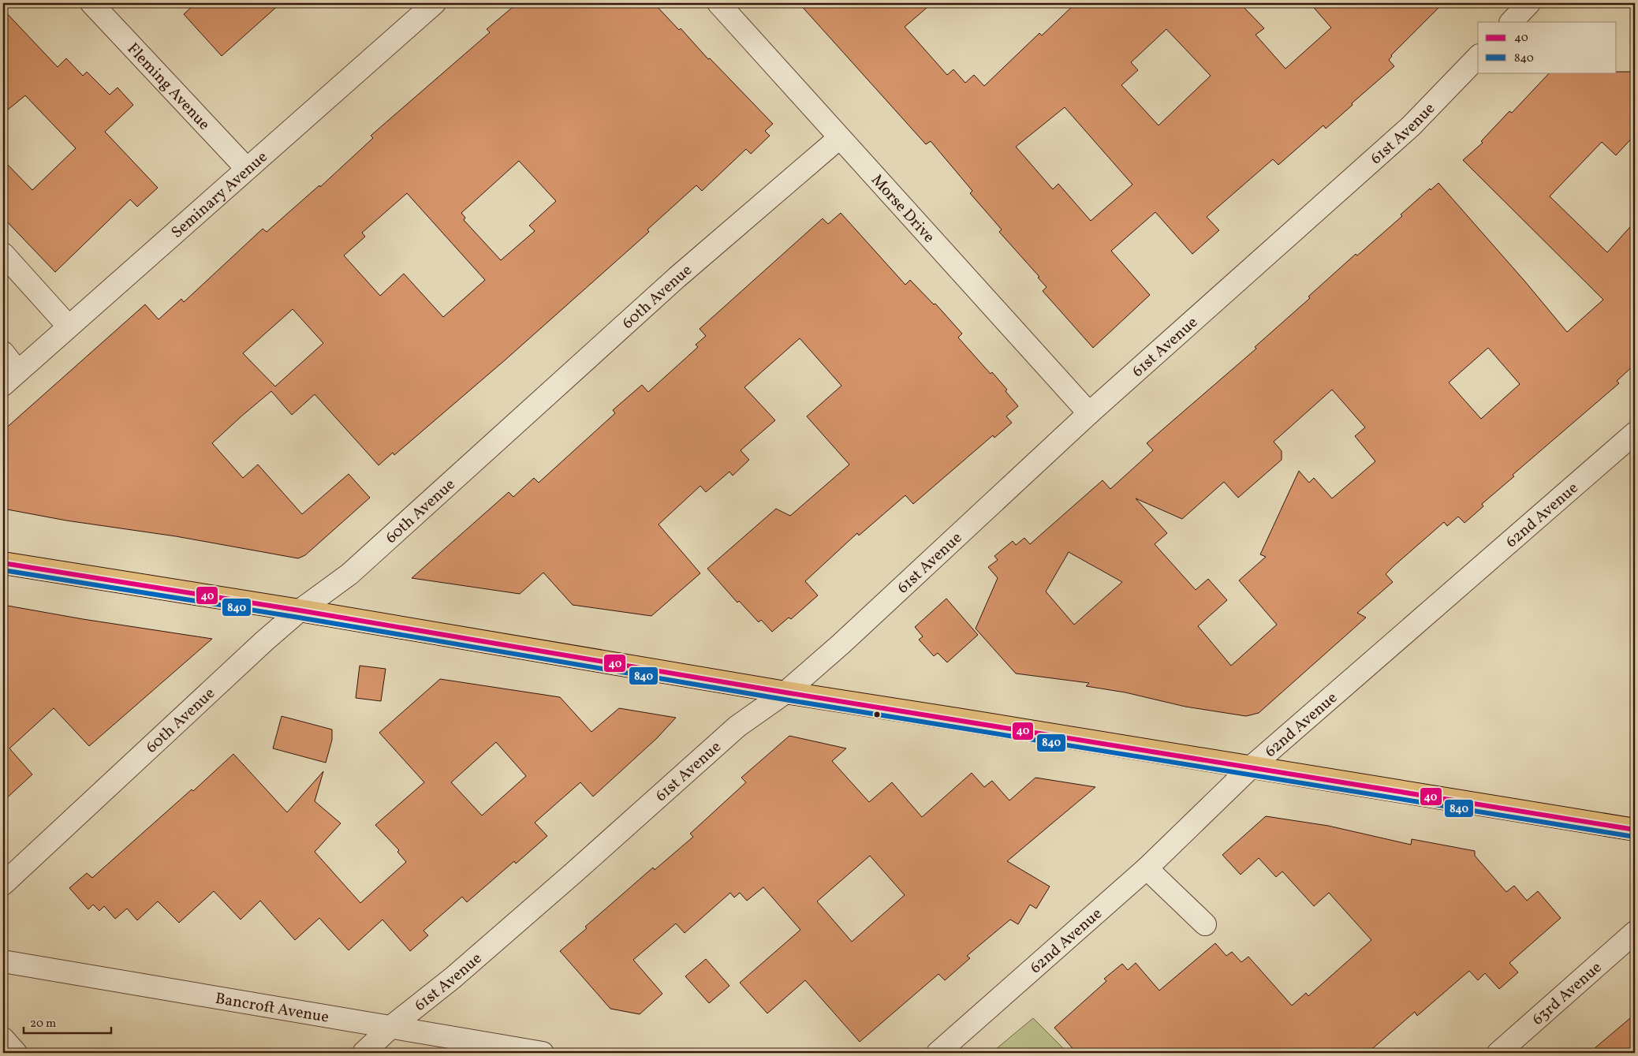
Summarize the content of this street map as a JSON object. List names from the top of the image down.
{
  "streets": {
    "street": [
      "Fleming Avenue",
      "61st Avenue",
      "Seminary Avenue",
      "Morse Drive",
      "60th Avenue",
      "62nd Avenue",
      "63rd Avenue",
      "Bancroft Avenue"
    ]
  },
  "crossings": [
    ["Fleming Avenue", "Seminary Avenue"],
    ["61st Avenue", "Morse Drive"],
    ["61st Avenue", "Bancroft Avenue"],
    ["Morse Drive", "60th Avenue"]
  ],
  "lines": ["transit line 40", "transit line 840"],
  "legend": ["40", "840"],
  "scale_bar": "20 m"
}
